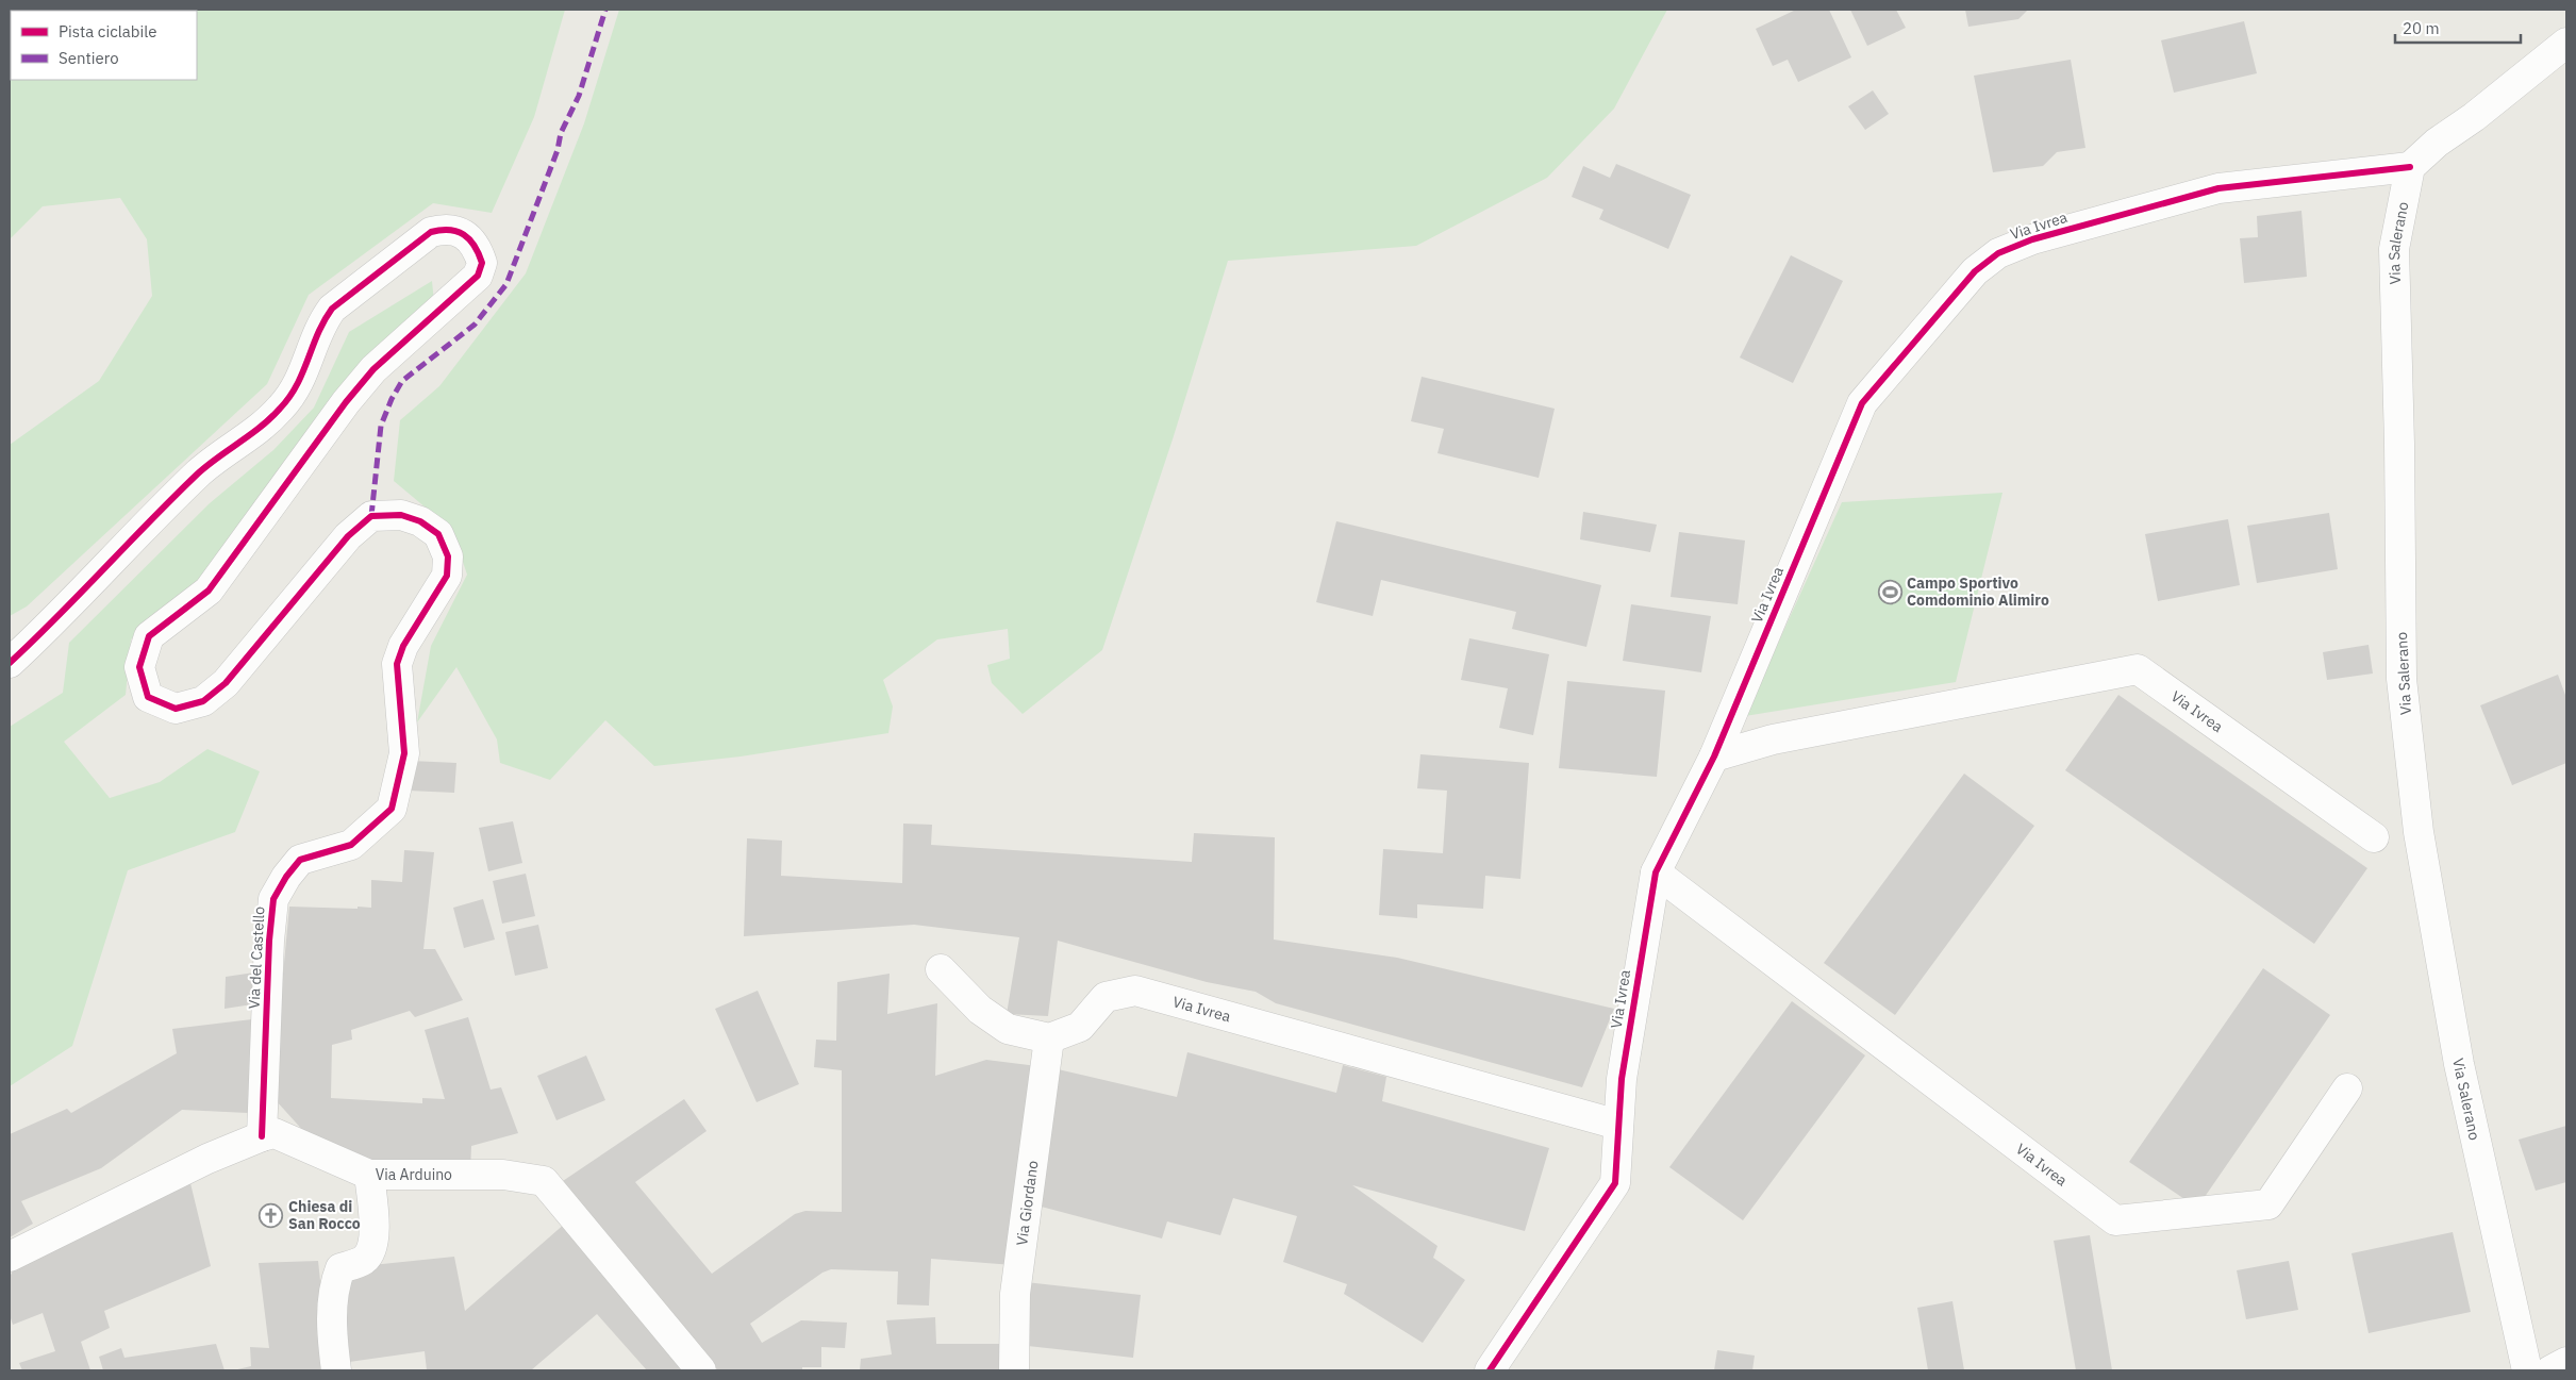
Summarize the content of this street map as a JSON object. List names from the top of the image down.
{
  "streets": {
    "street": [
      "Via Ivrea",
      "Via Salerano",
      "Via del Castello",
      "Via Arduino",
      "Via Giordano"
    ]
  },
  "crossings": [
    ["Via Ivrea", "Via Salerano"],
    ["Via Ivrea", "Via Giordano"],
    ["Via del Castello", "Via Arduino"]
  ],
  "places": {
    "sports": ["Campo Sportivo Comdominio Alimiro"],
    "church": ["Chiesa di San Rocco"]
  },
  "legend": ["Pista ciclabile", "Sentiero"],
  "scale_bar": "20 m"
}
